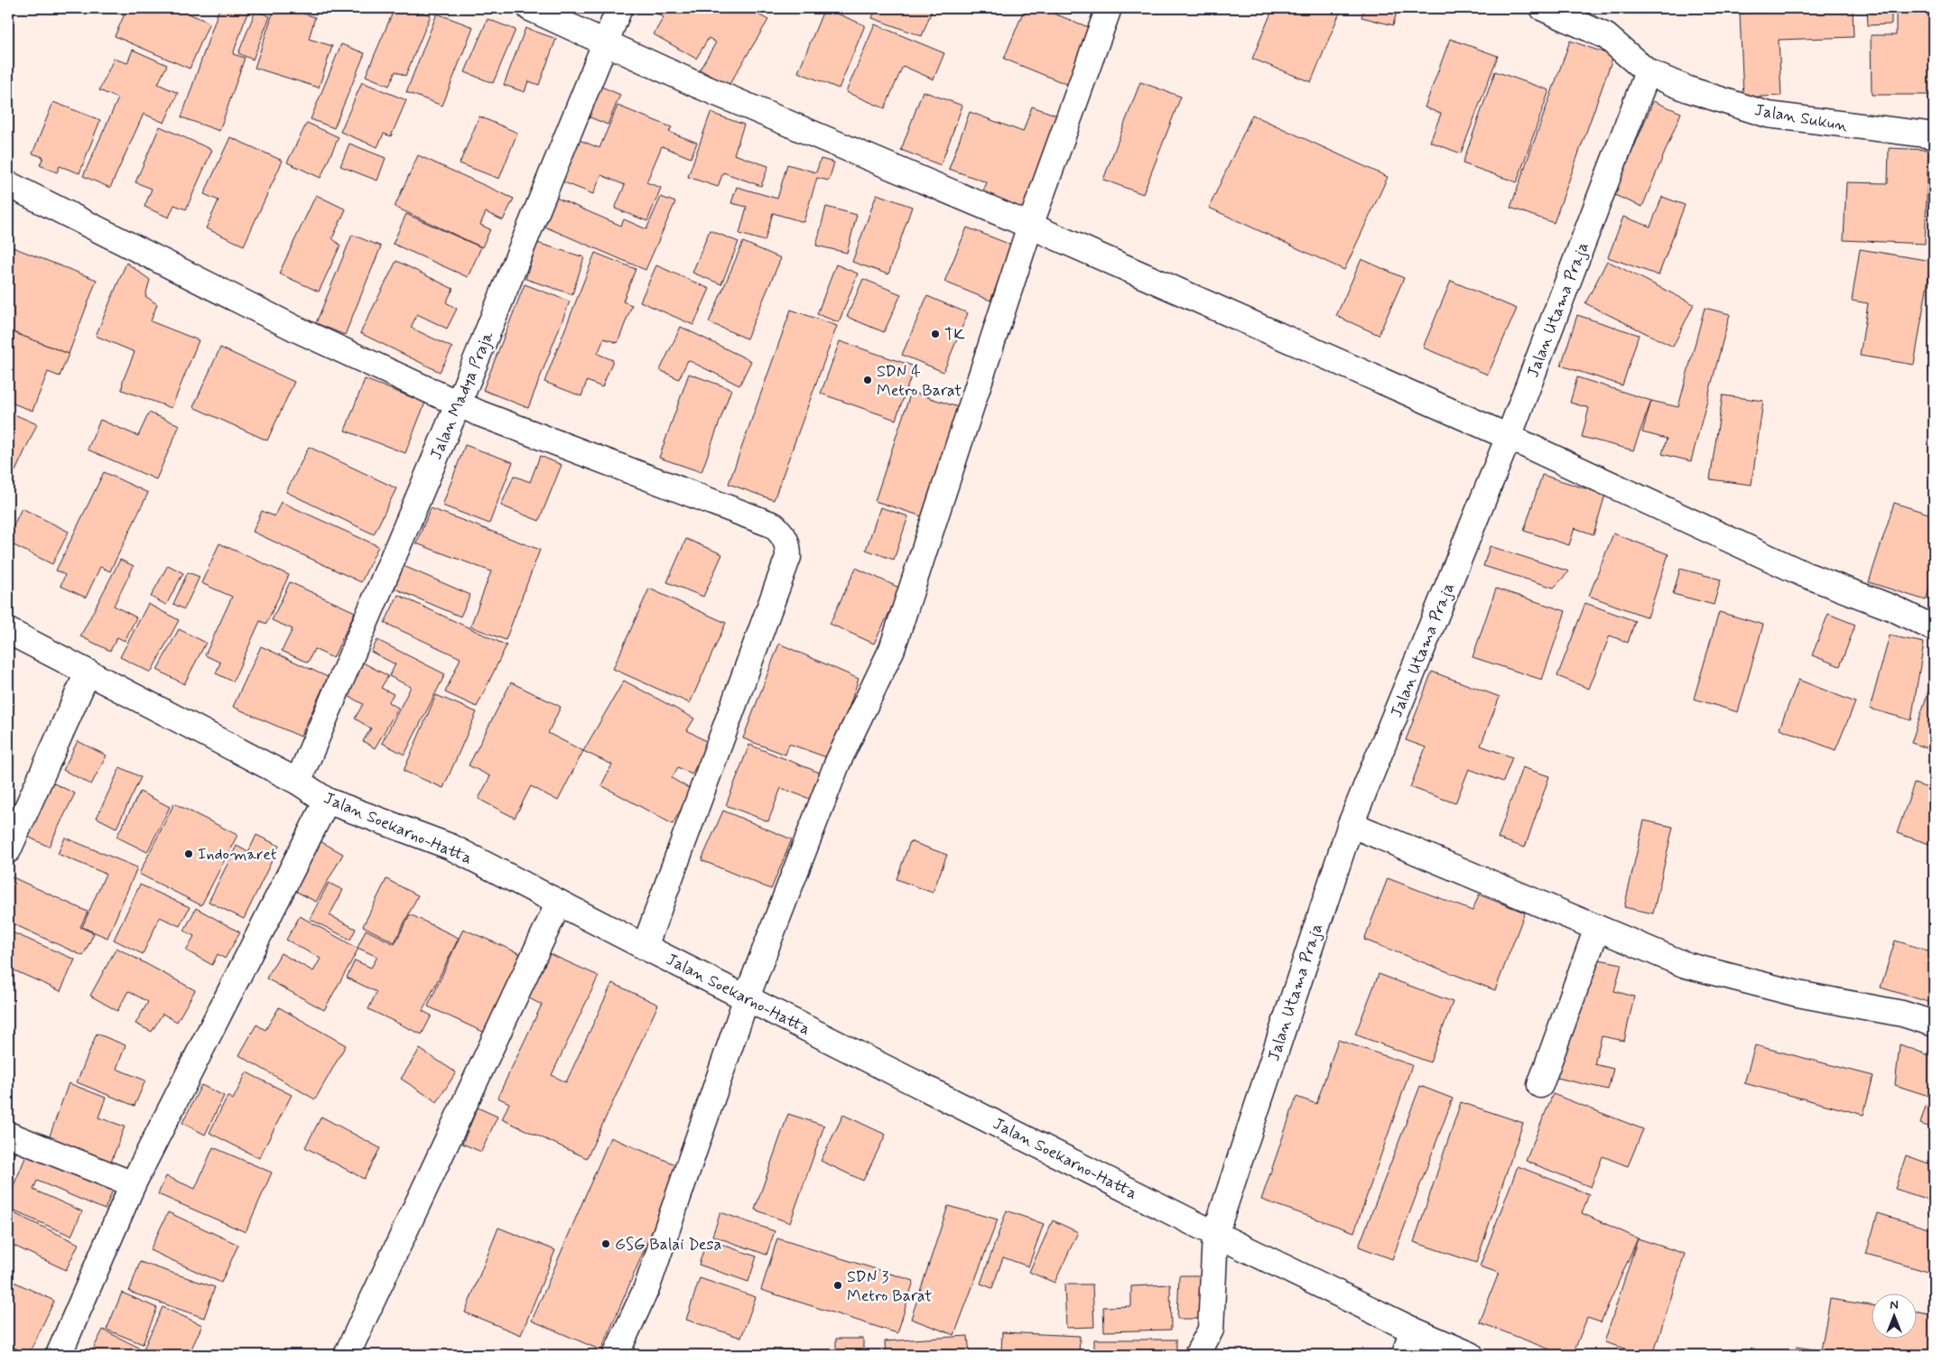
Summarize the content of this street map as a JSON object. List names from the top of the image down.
{
  "streets": {
    "street": [
      "Jalan Sukun",
      "Jalan Utama Praja",
      "Jalan Madya Praja",
      "Jalan Soekarno-Hatta"
    ]
  },
  "crossings": [
    ["Jalan Sukun", "Jalan Utama Praja"],
    ["Jalan Utama Praja", "Jalan Soekarno-Hatta"],
    ["Jalan Madya Praja", "Jalan Soekarno-Hatta"]
  ],
  "places": [
    "TK",
    "SDN 4 Metro Barat",
    "Indomaret",
    "GSG Balai Desa",
    "SDN 3 Metro Barat"
  ],
  "north": "top"
}
